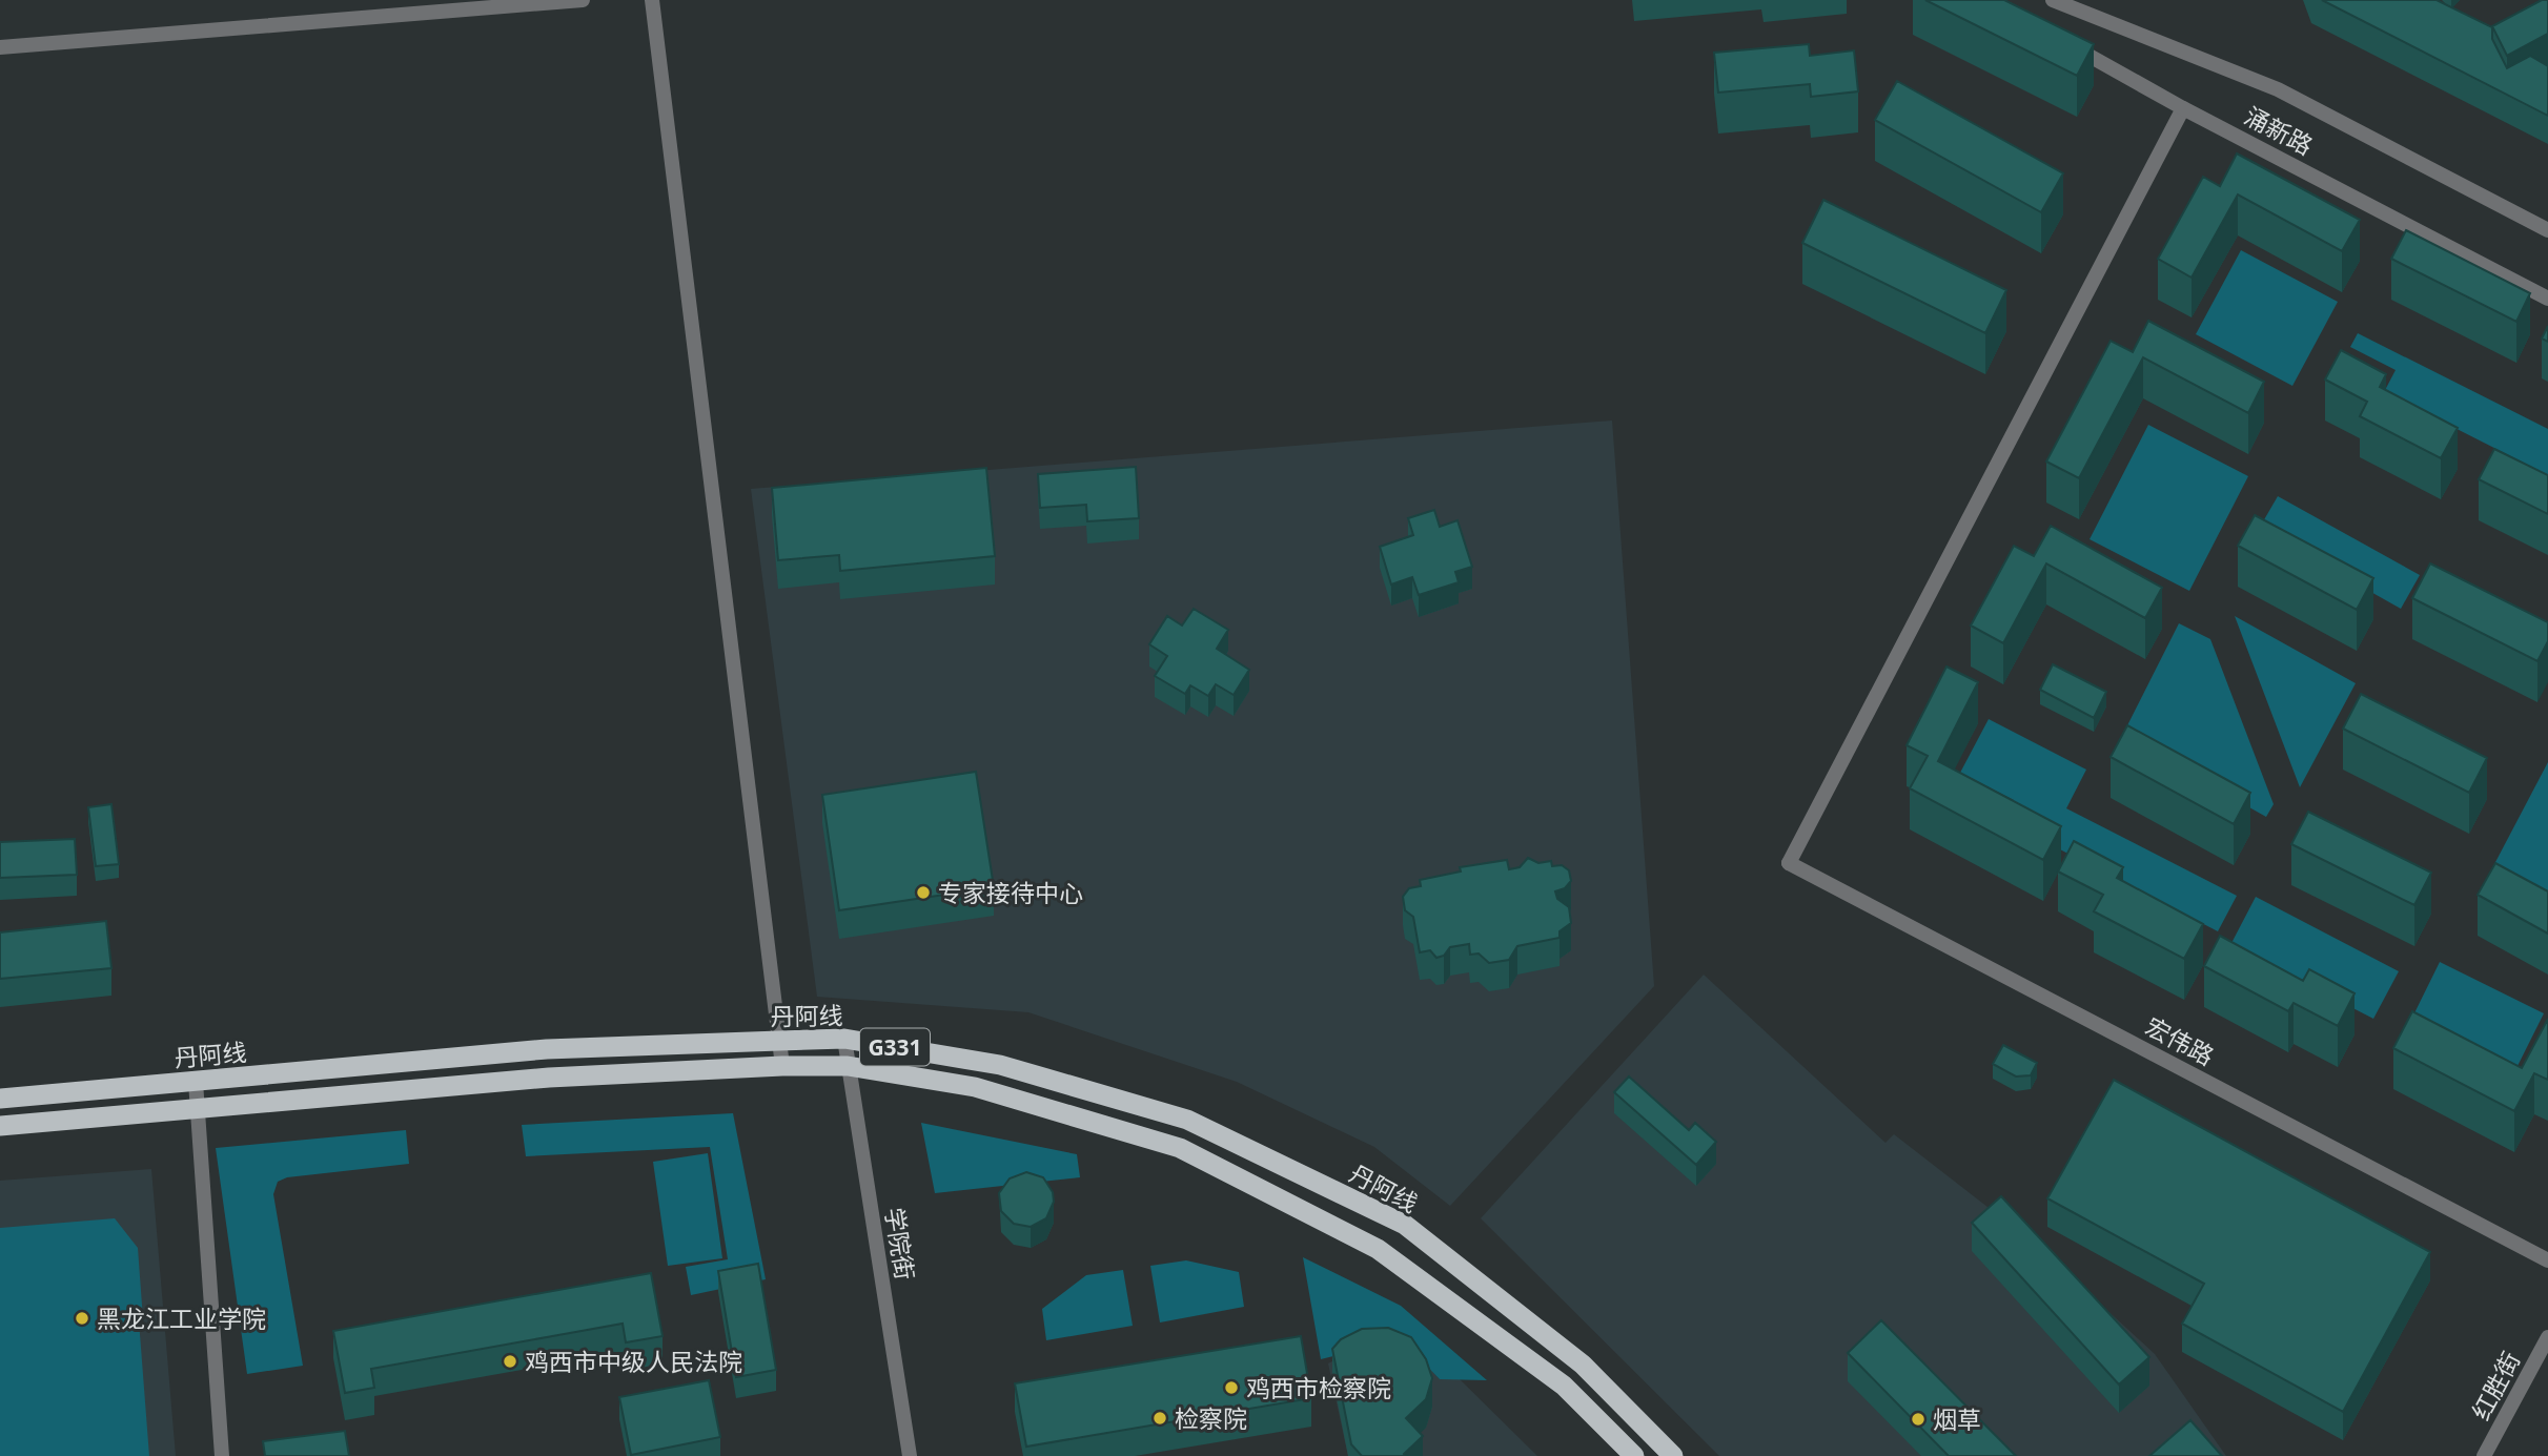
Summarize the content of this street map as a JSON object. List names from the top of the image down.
{
  "streets": {
    "highway": ["丹阿线", "G331"],
    "street": [
      "涌新路",
      "宏伟路",
      "学院街",
      "红胜街"
    ]
  },
  "crossings": [
    ["涌新路", "宏伟路"],
    ["丹阿线", "学院街"]
  ],
  "places": [
    "专家接待中心",
    "黑龙江工业学院",
    "鸡西市中级人民法院",
    "鸡西市检察院",
    "检察院",
    "烟草"
  ]
}
